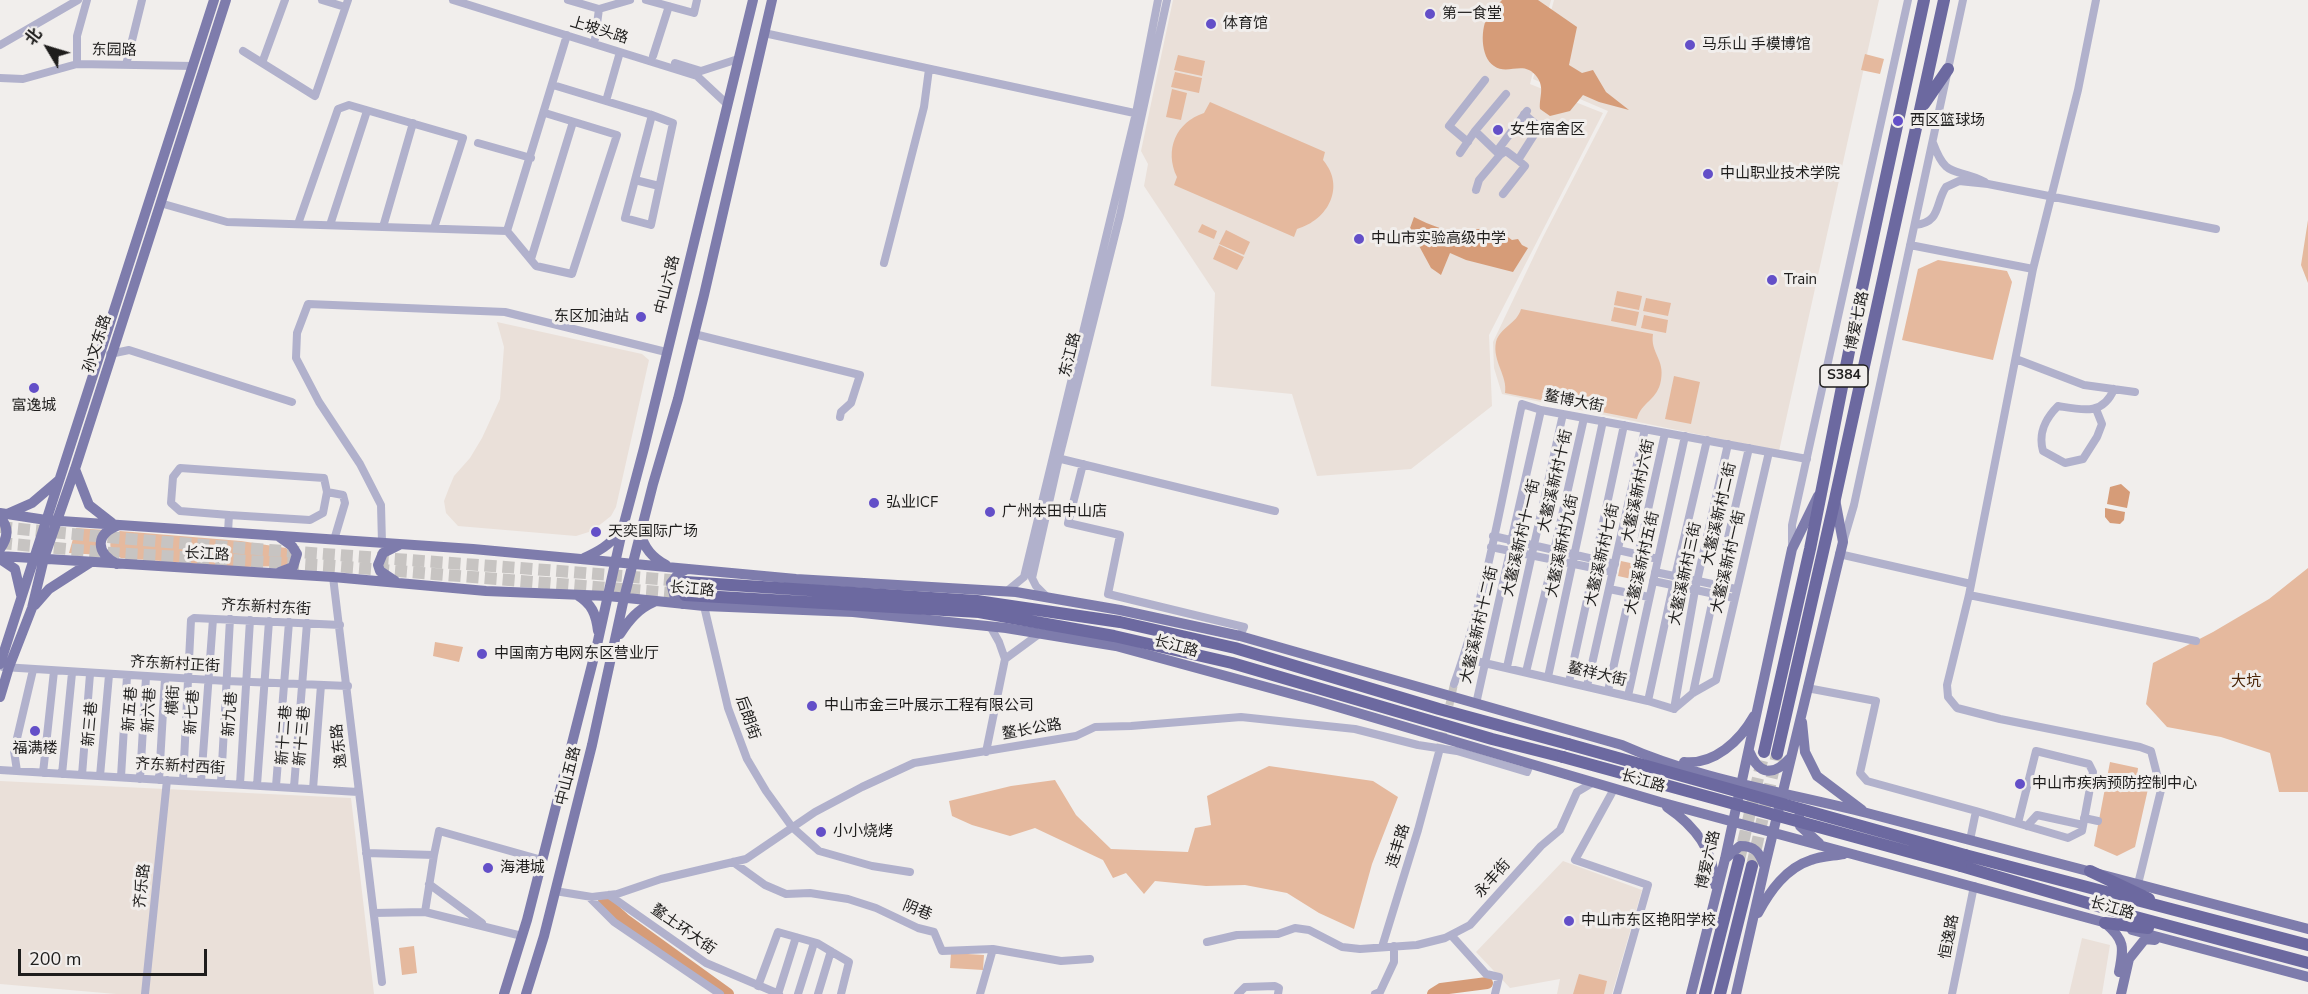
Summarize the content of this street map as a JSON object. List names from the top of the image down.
{
  "streets": {
    "highway": [
      "博爱七路",
      "S384",
      "长江路",
      "博爱六路"
    ],
    "main road": ["中山六路", "孙文东路", "中山五路"],
    "street": [
      "上坡头路",
      "东园路",
      "东江路",
      "鳌博大街",
      "大鳌溪新村十街",
      "大鳌溪新村六街",
      "大鳌溪新村二街",
      "大鳌溪新村十一街",
      "大鳌溪新村九街",
      "大鳌溪新村七街",
      "大鳌溪新村一街",
      "大鳌溪新村五街",
      "大鳌溪新村三街",
      "齐东新村东街",
      "大鳌溪新村十二街",
      "齐东新村正街",
      "鳌祥大街",
      "横街",
      "新五巷",
      "新六巷",
      "新七巷",
      "新九巷",
      "后朗街",
      "新三巷",
      "鳌长公路",
      "新十二巷",
      "新十三巷",
      "逸东路",
      "齐东新村西街",
      "连丰路",
      "永丰街",
      "齐乐路",
      "阴巷",
      "鳌土环大街",
      "恒逸路"
    ]
  },
  "crossings": [
    ["上坡头路", "中山六路"],
    ["东园路", "孙文东路"],
    ["中山六路", "长江路"],
    ["中山六路", "中山五路"],
    ["孙文东路", "长江路"],
    ["孙文东路", "齐东新村正街"],
    ["东江路", "长江路"],
    ["鳌博大街", "大鳌溪新村十街"],
    ["鳌博大街", "大鳌溪新村六街"],
    ["鳌博大街", "大鳌溪新村二街"],
    ["鳌博大街", "大鳌溪新村十一街"],
    ["鳌博大街", "大鳌溪新村九街"],
    ["鳌博大街", "大鳌溪新村七街"],
    ["鳌博大街", "大鳌溪新村一街"],
    ["鳌博大街", "大鳌溪新村五街"],
    ["鳌博大街", "大鳌溪新村三街"],
    ["鳌博大街", "大鳌溪新村十二街"],
    ["鳌博大街", "鳌祥大街"],
    ["大鳌溪新村十街", "鳌祥大街"],
    ["大鳌溪新村二街", "大鳌溪新村一街"],
    ["大鳌溪新村十一街", "鳌祥大街"],
    ["大鳌溪新村九街", "鳌祥大街"],
    ["长江路", "大鳌溪新村十二街"],
    ["长江路", "后朗街"],
    ["长江路", "鳌长公路"],
    ["长江路", "逸东路"],
    ["长江路", "中山五路"],
    ["长江路", "博爱六路"],
    ["长江路", "永丰街"],
    ["长江路", "恒逸路"],
    ["大鳌溪新村七街", "鳌祥大街"],
    ["大鳌溪新村五街", "鳌祥大街"],
    ["大鳌溪新村三街", "鳌祥大街"],
    ["齐东新村东街", "横街"],
    ["齐东新村东街", "新七巷"],
    ["齐东新村东街", "新九巷"],
    ["齐东新村东街", "新十二巷"],
    ["齐东新村东街", "逸东路"],
    ["大鳌溪新村十二街", "鳌祥大街"],
    ["齐东新村正街", "横街"],
    ["齐东新村正街", "新五巷"],
    ["齐东新村正街", "新六巷"],
    ["齐东新村正街", "新七巷"],
    ["齐东新村正街", "新九巷"],
    ["齐东新村正街", "新三巷"],
    ["齐东新村正街", "新十二巷"],
    ["齐东新村正街", "新十三巷"],
    ["齐东新村正街", "逸东路"],
    ["横街", "齐东新村西街"],
    ["新五巷", "齐东新村西街"],
    ["新六巷", "齐东新村西街"],
    ["新六巷", "齐乐路"],
    ["新七巷", "齐东新村西街"],
    ["新九巷", "齐东新村西街"],
    ["后朗街", "鳌长公路"],
    ["新三巷", "齐东新村西街"],
    ["鳌长公路", "中山五路"],
    ["鳌长公路", "阴巷"],
    ["鳌长公路", "鳌土环大街"],
    ["新十二巷", "齐东新村西街"],
    ["新十三巷", "齐东新村西街"],
    ["逸东路", "齐东新村西街"],
    ["齐东新村西街", "齐乐路"],
    ["连丰路", "永丰街"]
  ],
  "parks": ["大坑"],
  "places": [
    "第一食堂",
    "体育馆",
    "马乐山 手模博馆",
    "西区篮球场",
    "女生宿舍区",
    "中山职业技术学院",
    "中山市实验高级中学",
    "Train",
    "东区加油站",
    "富逸城",
    "弘业ICF",
    "广州本田中山店",
    "天奕国际广场",
    "中国南方电网东区营业厅",
    "中山市金三叶展示工程有限公司",
    "福满楼",
    "中山市疾病预防控制中心",
    "小小烧烤",
    "海港城",
    "中山市东区艳阳学校"
  ],
  "scale_bar": "200 m",
  "north": "top left"
}
